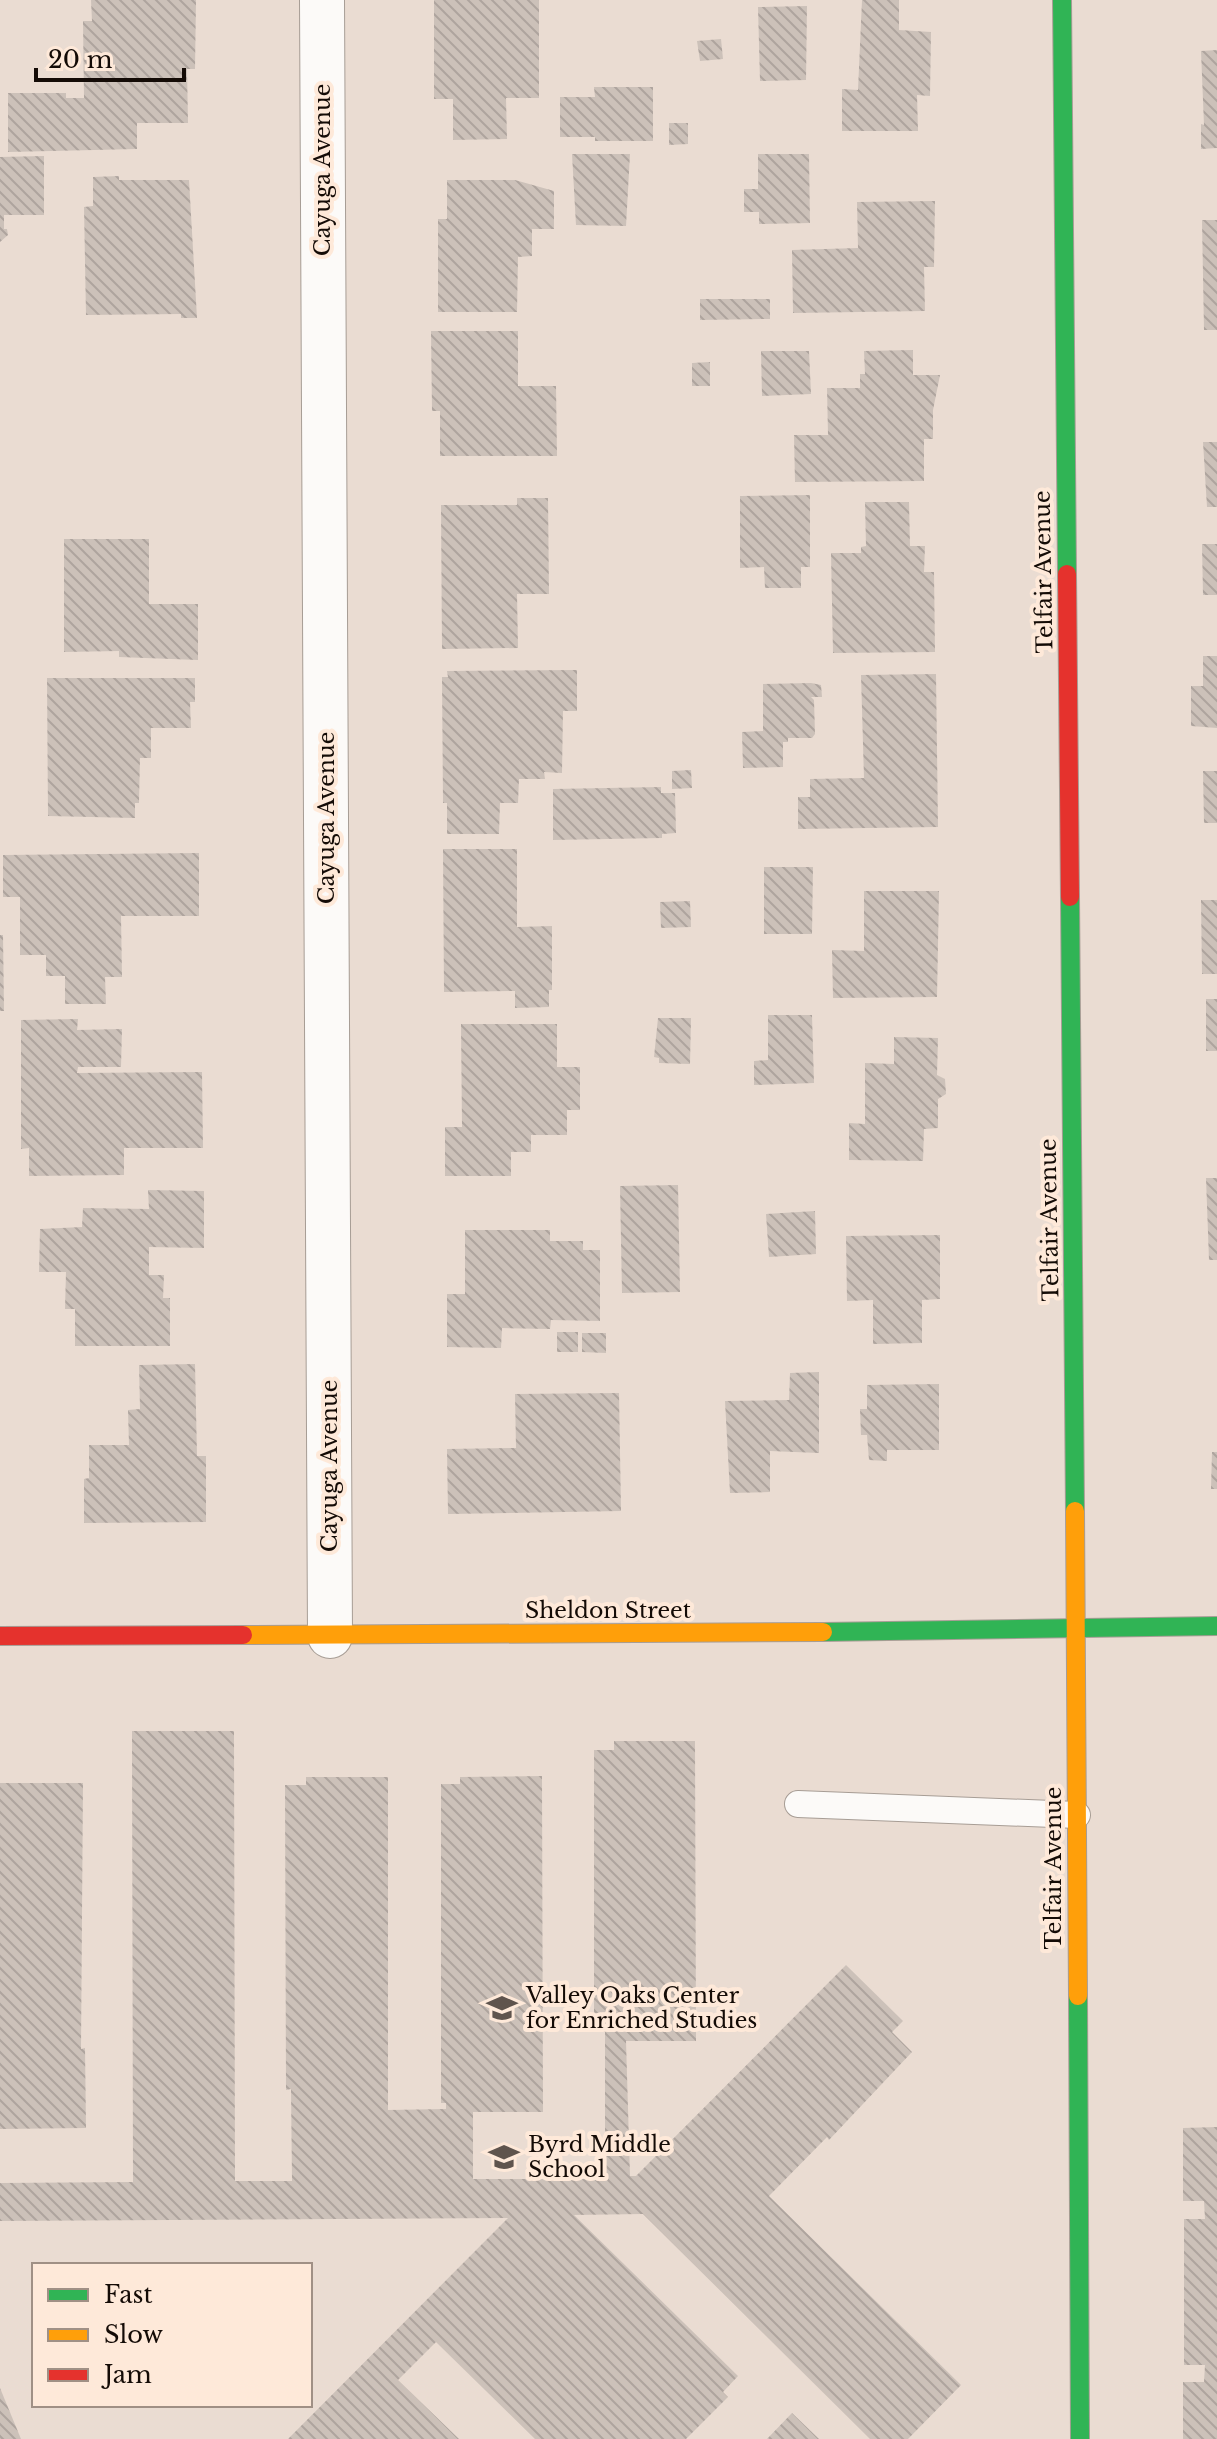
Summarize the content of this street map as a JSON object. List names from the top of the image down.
{
  "streets": {
    "street": ["Cayuga Avenue", "Telfair Avenue", "Sheldon Street"]
  },
  "crossings": [
    ["Cayuga Avenue", "Sheldon Street"],
    ["Telfair Avenue", "Sheldon Street"]
  ],
  "places": {
    "school or university": ["Valley Oaks Center for Enriched Studies", "Byrd Middle School"]
  },
  "legend": ["Fast", "Slow", "Jam"],
  "scale_bar": "20 m"
}
